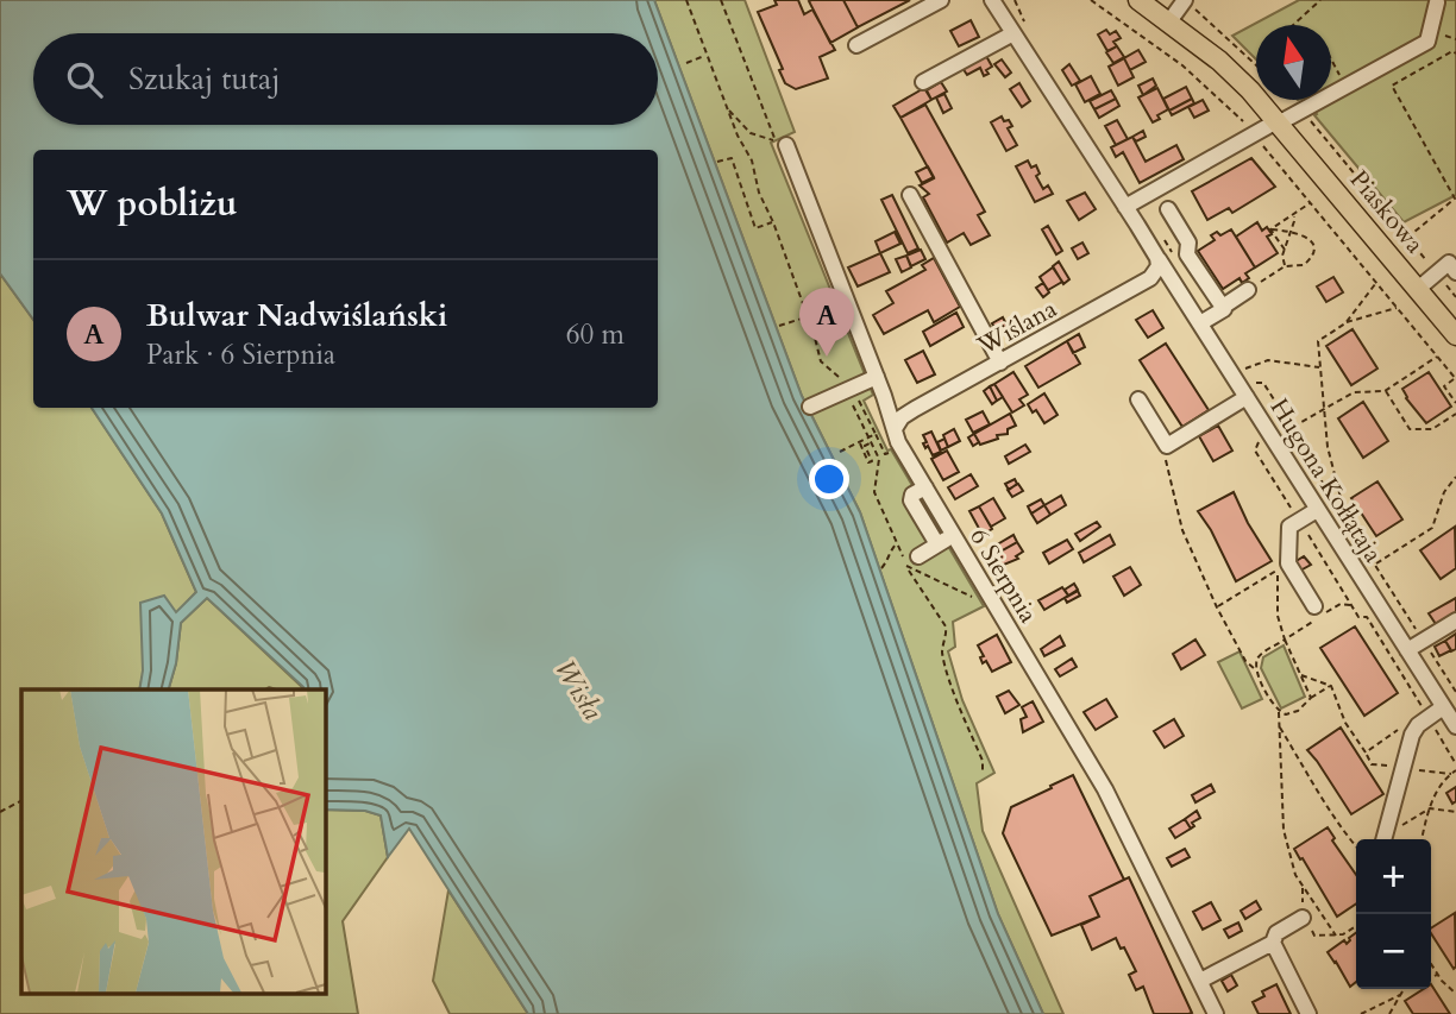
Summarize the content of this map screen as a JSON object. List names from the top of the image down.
{
  "streets": {
    "main road": ["Piaskowa"],
    "street": ["Wiślana", "Hugona Kołłątaja", "6 Sierpnia"]
  },
  "crossings": [
    ["Wiślana", "Hugona Kołłątaja"],
    ["Wiślana", "6 Sierpnia"]
  ],
  "water": ["Wisła"],
  "north": "top",
  "page": {
    "search": "Szukaj tutaj",
    "heading": "W pobliżu",
    "list": [
      {
        "mark": "A",
        "name": "Bulwar Nadwiślański",
        "note": "Park · 6 Sierpnia",
        "value": "60 m"
      }
    ],
    "pins": "A",
    "map_buttons": ["+", "−"]
  }
}
